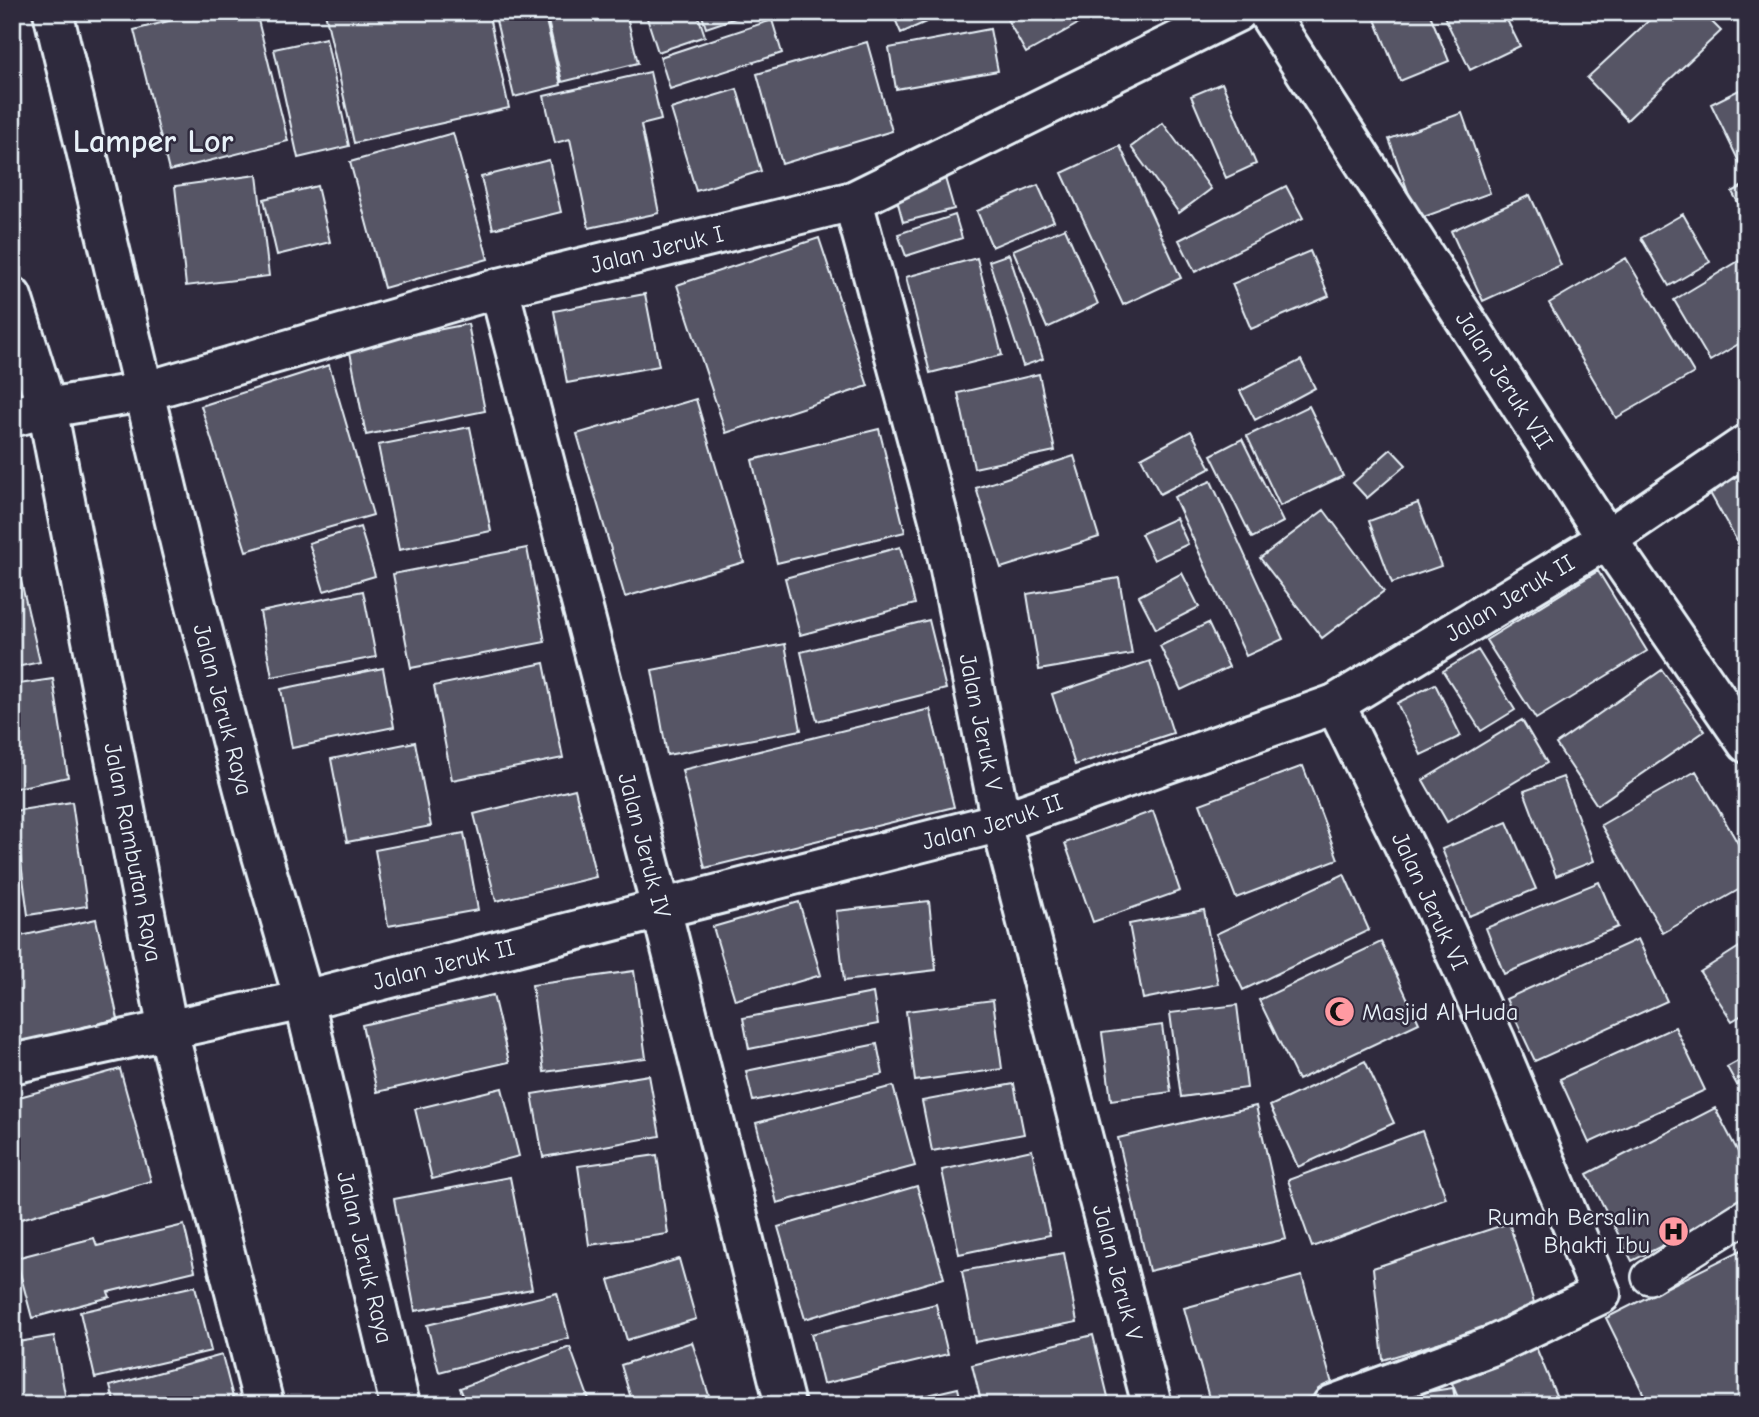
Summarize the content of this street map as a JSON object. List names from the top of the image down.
{
  "streets": {
    "street": [
      "Jalan Jeruk I",
      "Jalan Jeruk VII",
      "Jalan Jeruk II",
      "Jalan Jeruk Raya",
      "Jalan Jeruk V",
      "Jalan Jeruk IV",
      "Jalan Rambutan Raya",
      "Jalan Jeruk VI"
    ]
  },
  "crossings": [
    ["Jalan Jeruk I", "Jalan Jeruk Raya"],
    ["Jalan Jeruk I", "Jalan Jeruk V"],
    ["Jalan Jeruk I", "Jalan Jeruk IV"],
    ["Jalan Jeruk I", "Jalan Rambutan Raya"],
    ["Jalan Jeruk VII", "Jalan Jeruk II"],
    ["Jalan Jeruk II", "Jalan Jeruk Raya"],
    ["Jalan Jeruk II", "Jalan Jeruk V"],
    ["Jalan Jeruk II", "Jalan Jeruk IV"],
    ["Jalan Jeruk II", "Jalan Rambutan Raya"],
    ["Jalan Jeruk II", "Jalan Jeruk VI"]
  ],
  "districts": ["Lamper Lor"],
  "places": {
    "mosque": ["Masjid Al Huda"],
    "hospital": ["Rumah Bersalin Bhakti Ibu"]
  }
}
